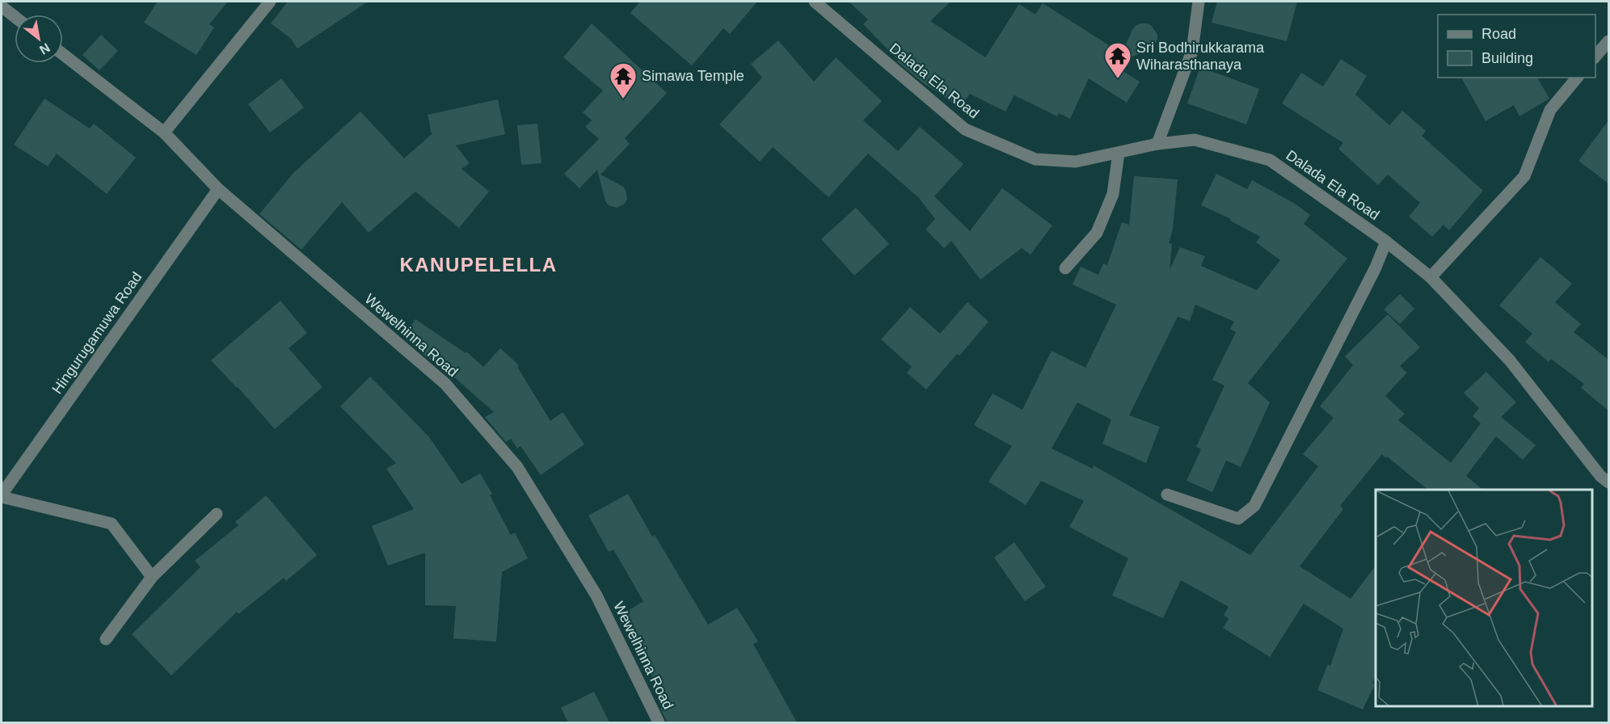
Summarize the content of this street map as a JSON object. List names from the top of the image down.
{
  "streets": {
    "street": ["Dalada Ela Road", "Hingurugamuwa Road", "Wewelhinna Road"]
  },
  "crossings": [
    ["Hingurugamuwa Road", "Wewelhinna Road"]
  ],
  "districts": ["KANUPELELLA"],
  "places": {
    "temple": ["Sri Bodhirukkarama Wiharasthanaya", "Simawa Temple"]
  },
  "legend": ["Road", "Building"],
  "north": "bottom right"
}
